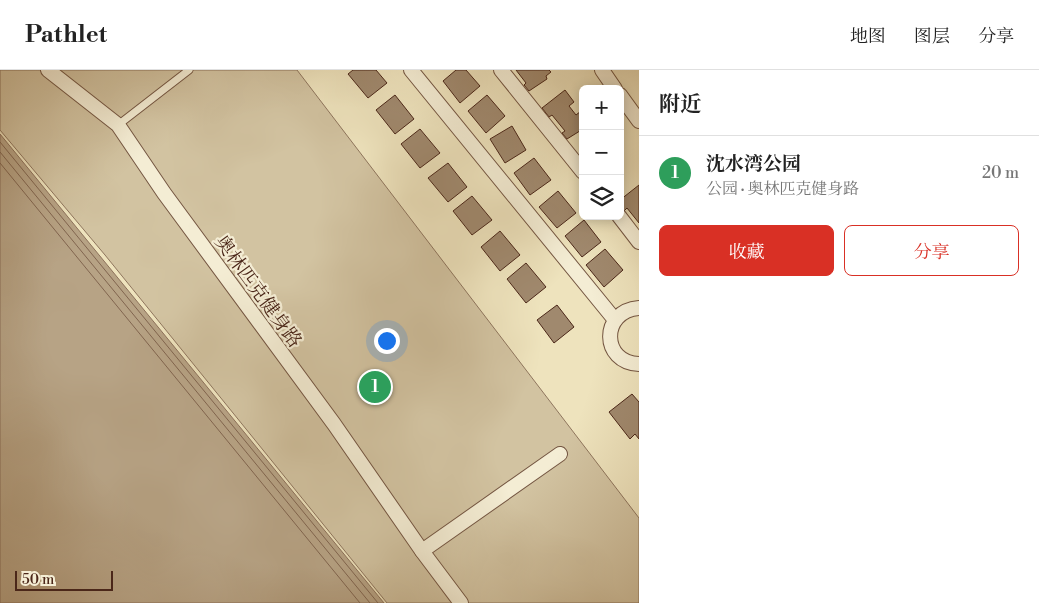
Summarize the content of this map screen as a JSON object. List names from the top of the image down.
{
  "streets": {
    "street": ["奥林匹克健身路"]
  },
  "scale_bar": "50 m",
  "page": {
    "header": "Pathlet",
    "nav": ["地图", "图层", "分享"],
    "heading": "附近",
    "map_buttons": ["+", "−"],
    "list": [
      {
        "mark": "1",
        "name": "沈水湾公园",
        "note": "公园 · 奥林匹克健身路",
        "value": "20 m"
      }
    ],
    "buttons": ["收藏", "分享"],
    "pins": "1",
    "scale": "50 m"
  }
}
